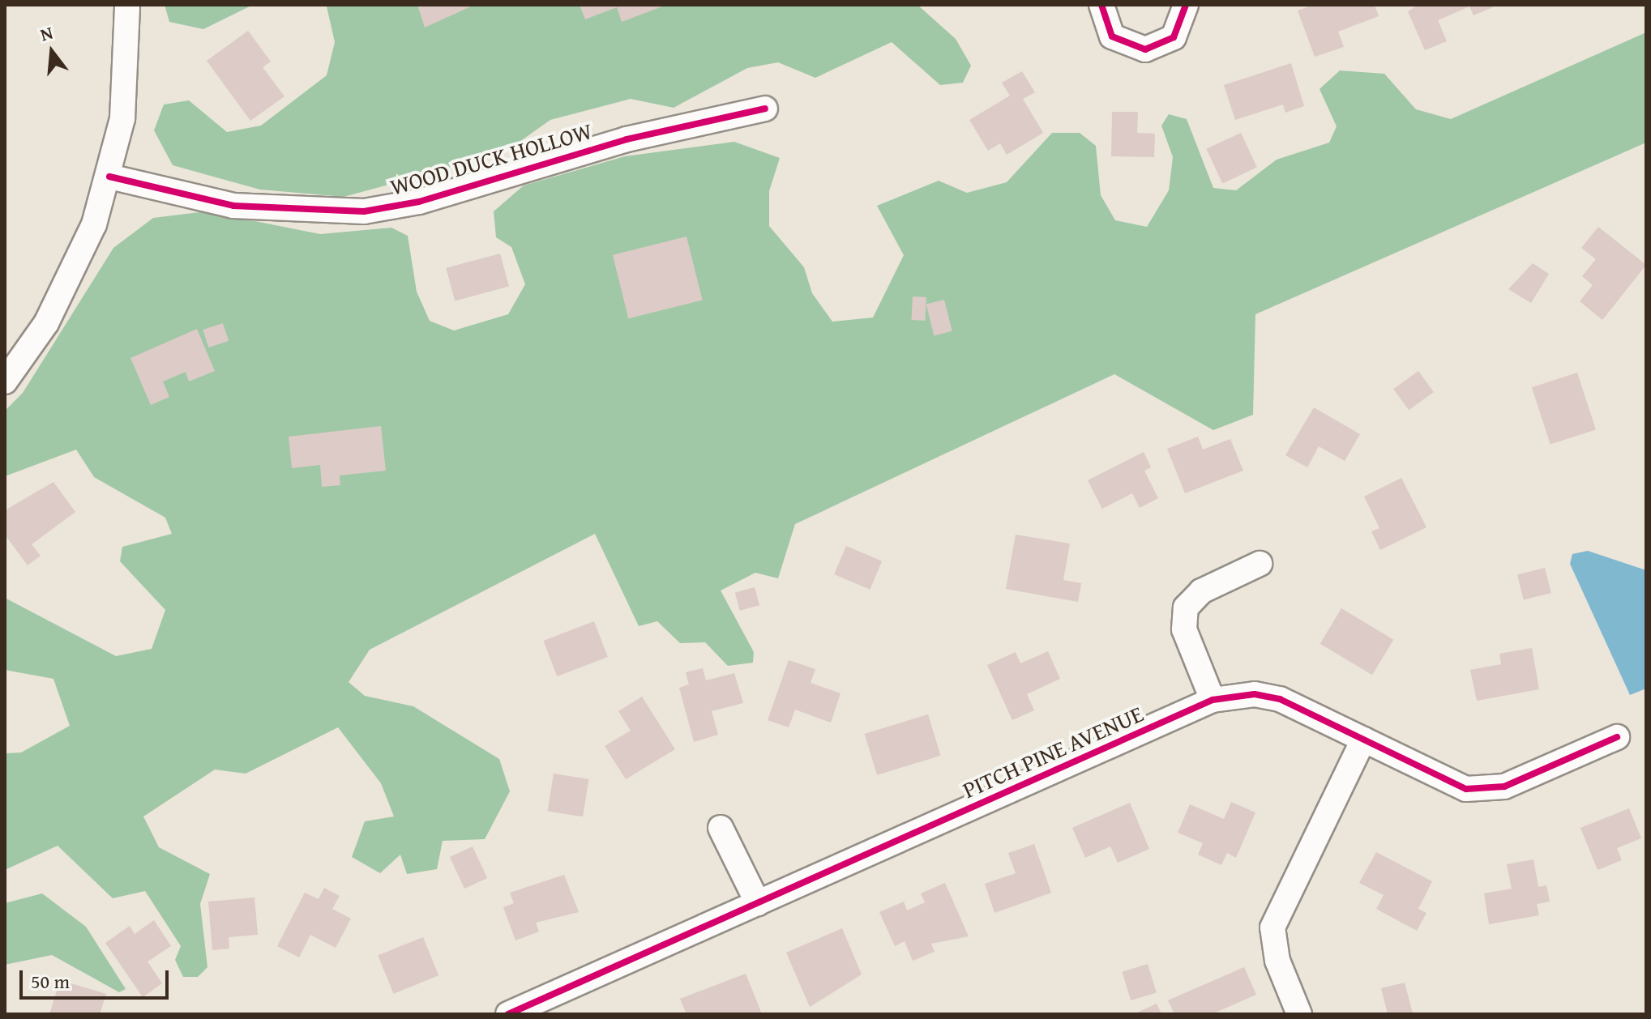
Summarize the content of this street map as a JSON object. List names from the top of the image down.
{
  "streets": {
    "street": ["WOOD DUCK HOLLOW", "PITCH PINE AVENUE"]
  },
  "scale_bar": "50 m",
  "north": "top"
}
